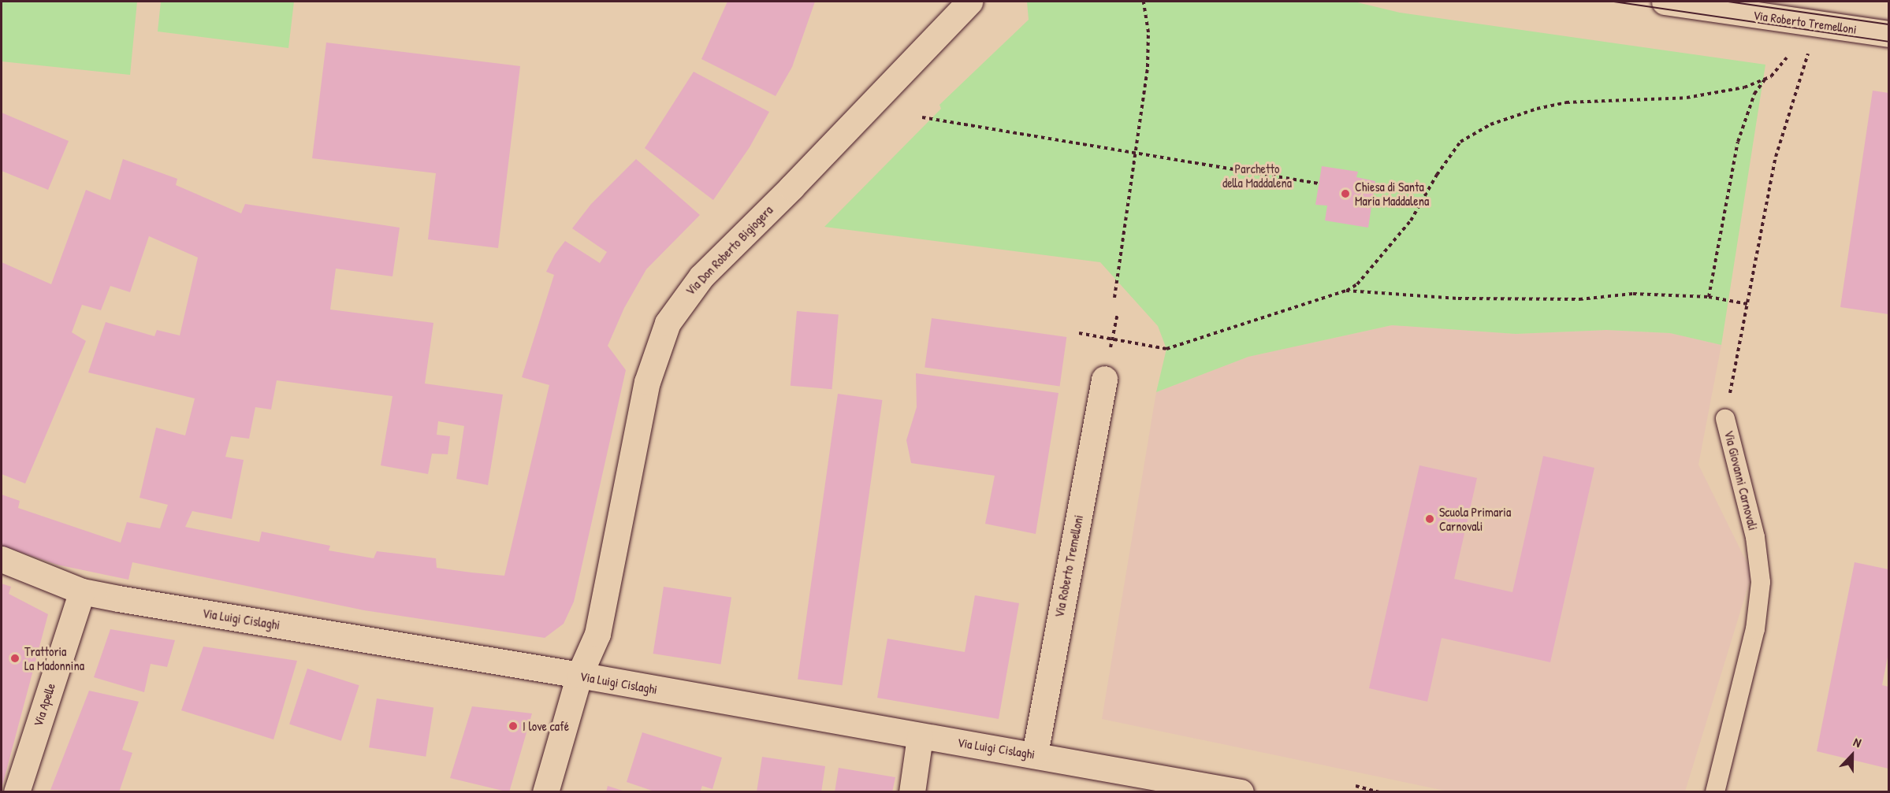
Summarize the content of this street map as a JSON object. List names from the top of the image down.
{
  "streets": {
    "street": [
      "Via Roberto Tremelloni",
      "Via Don Roberto Bigiogera",
      "Via Luigi Cislaghi",
      "Via Apelle"
    ],
    "lane": ["Via Giovanni Carnovali"]
  },
  "crossings": [
    ["Via Roberto Tremelloni", "Via Luigi Cislaghi"],
    ["Via Don Roberto Bigiogera", "Via Luigi Cislaghi"],
    ["Via Luigi Cislaghi", "Via Apelle"]
  ],
  "parks": ["Parchetto della Maddalena"],
  "places": [
    "Chiesa di Santa Maria Maddalena",
    "Scuola Primaria Carnovali",
    "Trattoria La Madonnina",
    "I love café"
  ],
  "north": "top"
}
